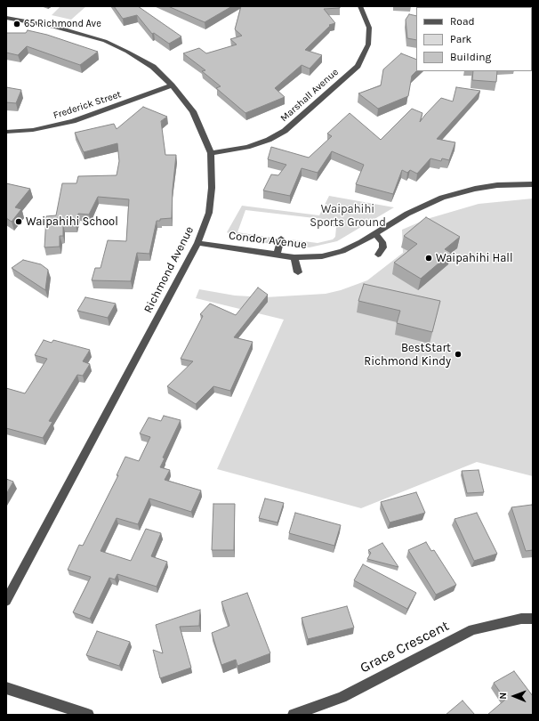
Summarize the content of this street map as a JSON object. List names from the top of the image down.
{
  "streets": {
    "street": [
      "Marshall Avenue",
      "Frederick Street",
      "Condor Avenue",
      "Richmond Avenue",
      "Grace Crescent"
    ]
  },
  "crossings": [
    ["Marshall Avenue", "Richmond Avenue"],
    ["Frederick Street", "Richmond Avenue"],
    ["Condor Avenue", "Richmond Avenue"]
  ],
  "parks": ["Waipahihi Sports Ground"],
  "places": [
    "65 Richmond Ave",
    "Waipahihi School",
    "Waipahihi Hall",
    "BestStart Richmond Kindy"
  ],
  "legend": ["Road", "Park", "Building"],
  "north": "left"
}
